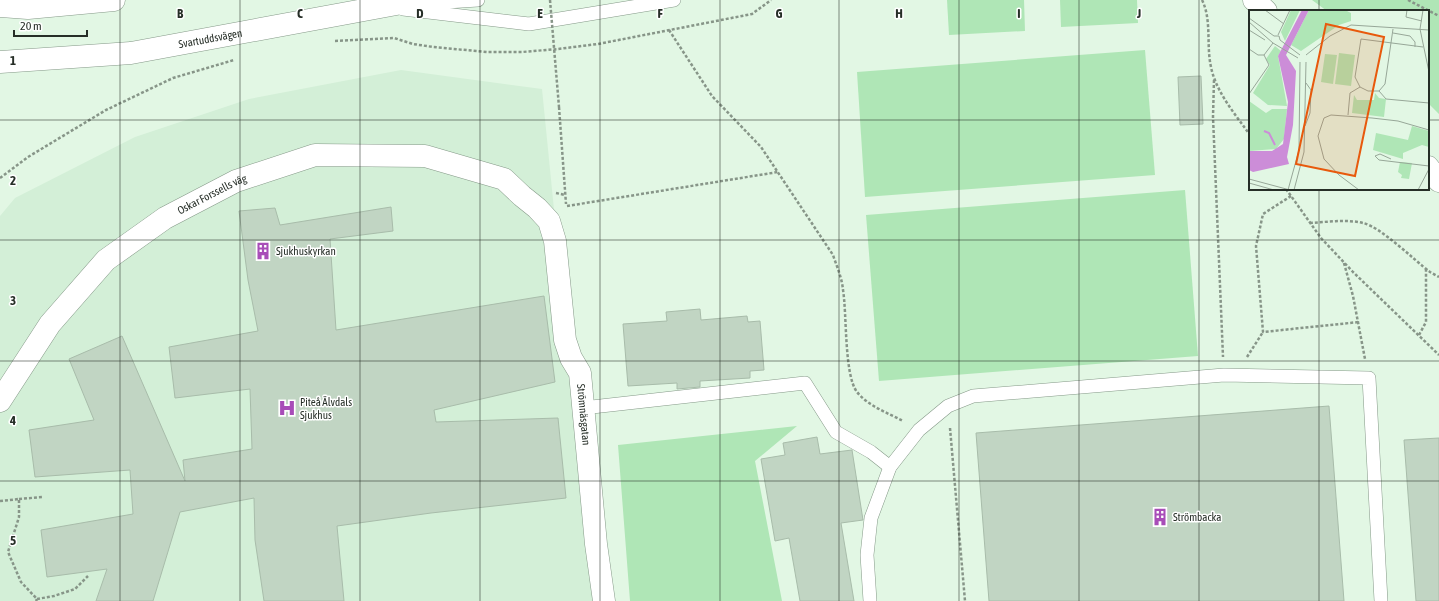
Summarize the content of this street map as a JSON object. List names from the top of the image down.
{
  "streets": {
    "street": ["Svartuddsvägen", "Oskar Forssells väg", "Strömnäsgatan"]
  },
  "crossings": [
    ["Oskar Forssells väg", "Strömnäsgatan"]
  ],
  "places": {
    "building": ["Sjukhuskyrkan", "Strömbacka"],
    "hospital": ["Piteå Älvdals Sjukhus"]
  },
  "scale_bar": "20 m",
  "grid": {
    "columns": [
      "B",
      "C",
      "D",
      "E",
      "F",
      "G",
      "H",
      "I",
      "J"
    ],
    "rows": [
      "1",
      "2",
      "3",
      "4",
      "5"
    ]
  }
}
